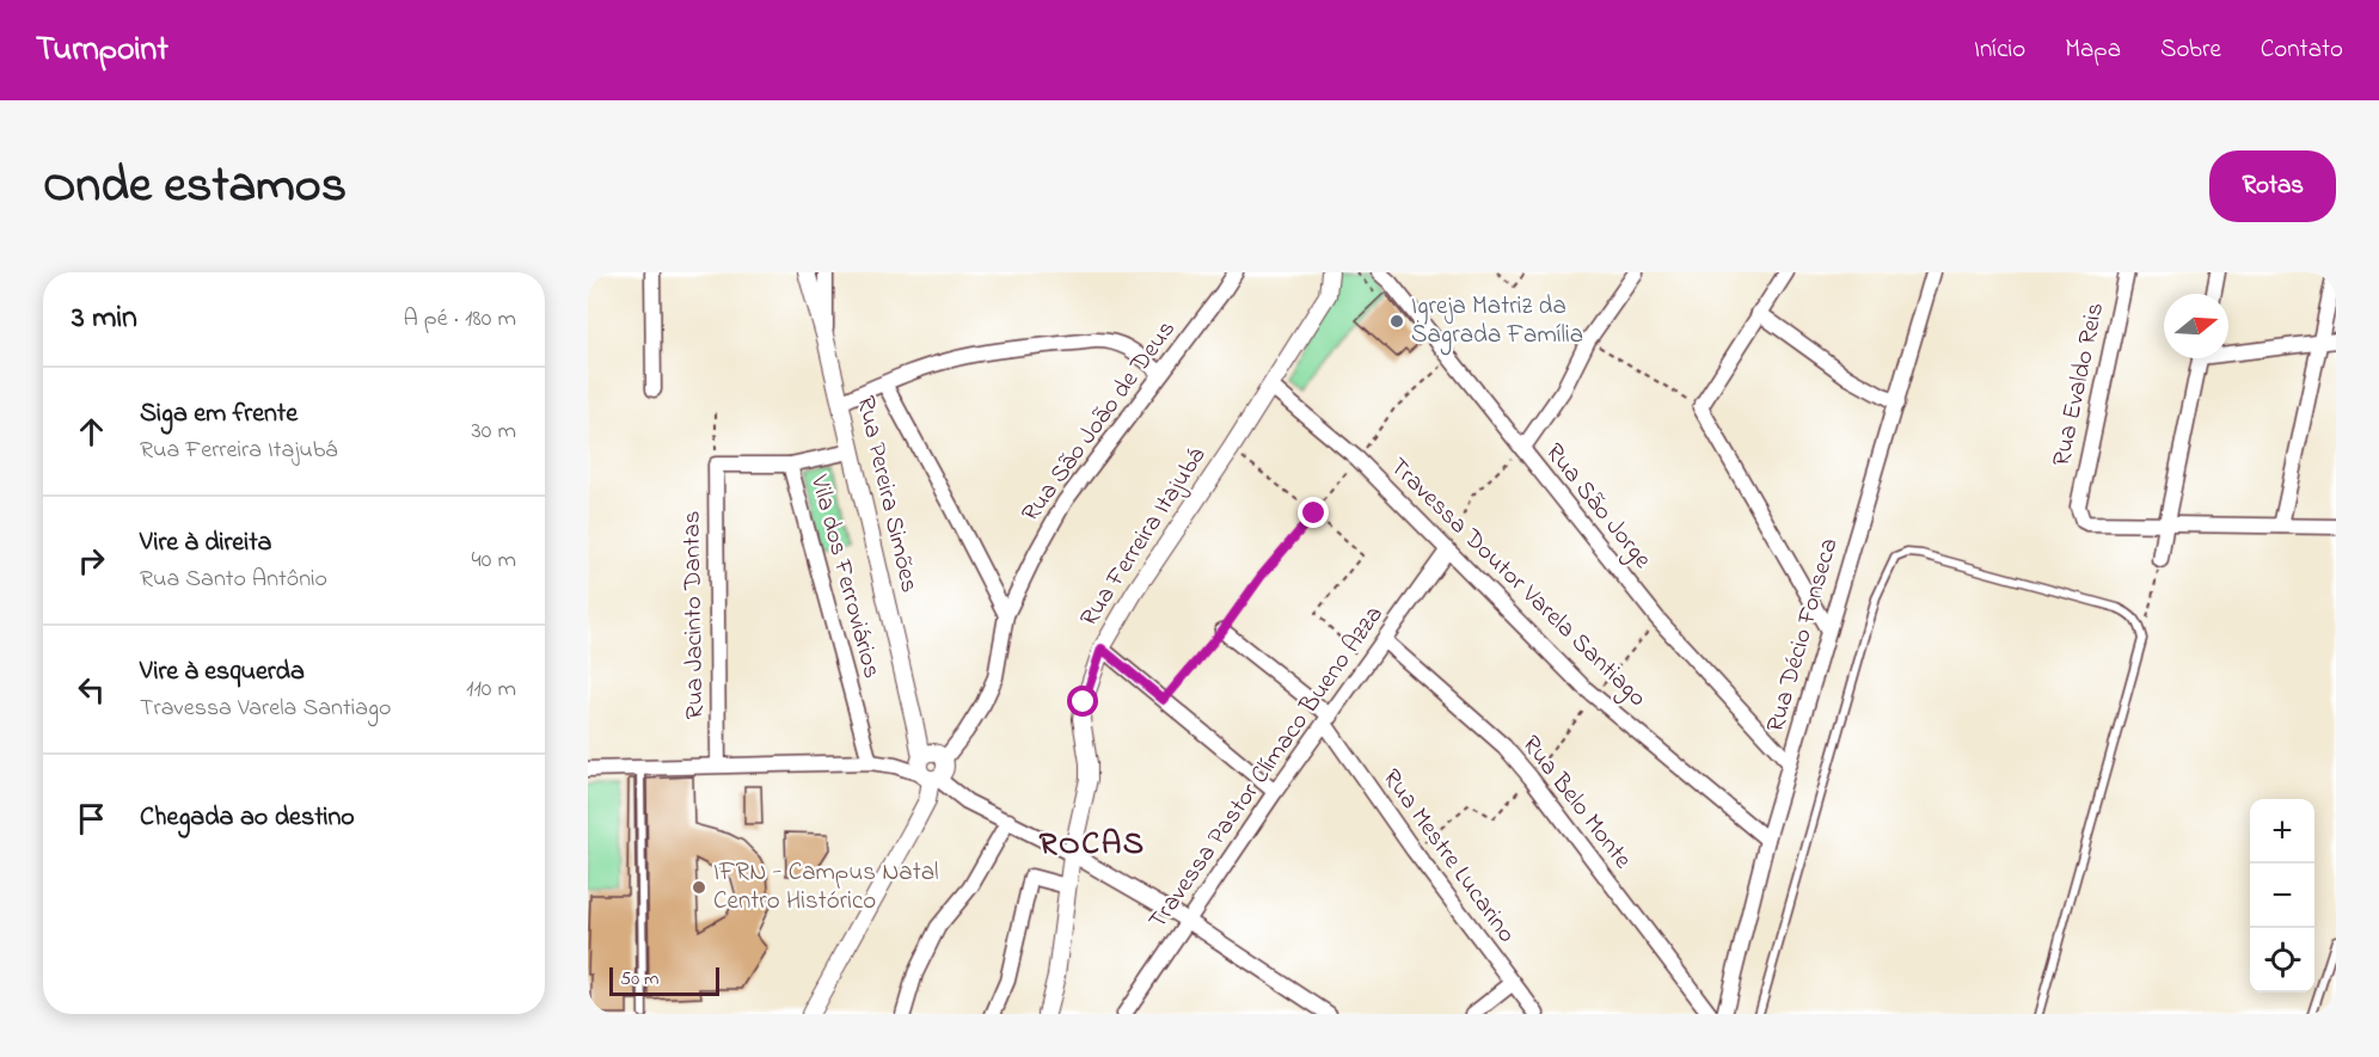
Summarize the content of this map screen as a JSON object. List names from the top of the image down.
{
  "streets": {
    "street": [
      "Rua Evaldo Reis",
      "Rua São João de Deus",
      "Rua Pereira Simões",
      "Rua São Jorge",
      "Rua Ferreira Itajubá",
      "Vila dos Ferroviários",
      "Travessa Doutor Varela Santiago",
      "Rua Jacinto Dantas",
      "Rua Décio Fonseca",
      "Travessa Pastor Clímaco Bueno Azza",
      "Rua Belo Monte",
      "Rua Mestre Lucarino"
    ]
  },
  "crossings": [
    ["Rua São João de Deus", "Rua Pereira Simões"],
    ["Rua Pereira Simões", "Vila dos Ferroviários"],
    ["Rua São Jorge", "Rua Décio Fonseca"],
    ["Rua Ferreira Itajubá", "Travessa Doutor Varela Santiago"],
    ["Travessa Doutor Varela Santiago", "Rua Décio Fonseca"],
    ["Travessa Doutor Varela Santiago", "Travessa Pastor Clímaco Bueno Azza"],
    ["Travessa Pastor Clímaco Bueno Azza", "Rua Belo Monte"],
    ["Travessa Pastor Clímaco Bueno Azza", "Rua Mestre Lucarino"]
  ],
  "districts": ["ROCAS"],
  "places": ["Igreja Matriz da Sagrada Família", "IFRN - Campus Natal Centro Histórico"],
  "scale_bar": "50 m",
  "north": "right",
  "page": {
    "header": "Turnpoint",
    "nav": [
      "Início",
      "Mapa",
      "Sobre",
      "Contato"
    ],
    "title": "Onde estamos",
    "buttons": "Rotas",
    "heading": ["3 min", "A pé · 180 m"],
    "list": [
      ["Siga em frente", "Rua Ferreira Itajubá", "30 m"],
      ["Vire à direita", "Rua Santo Antônio", "40 m"],
      ["Vire à esquerda", "Travessa Varela Santiago", "110 m"],
      "Chegada ao destino"
    ],
    "map_buttons": ["+", "−"],
    "scale": "50 m"
  }
}
